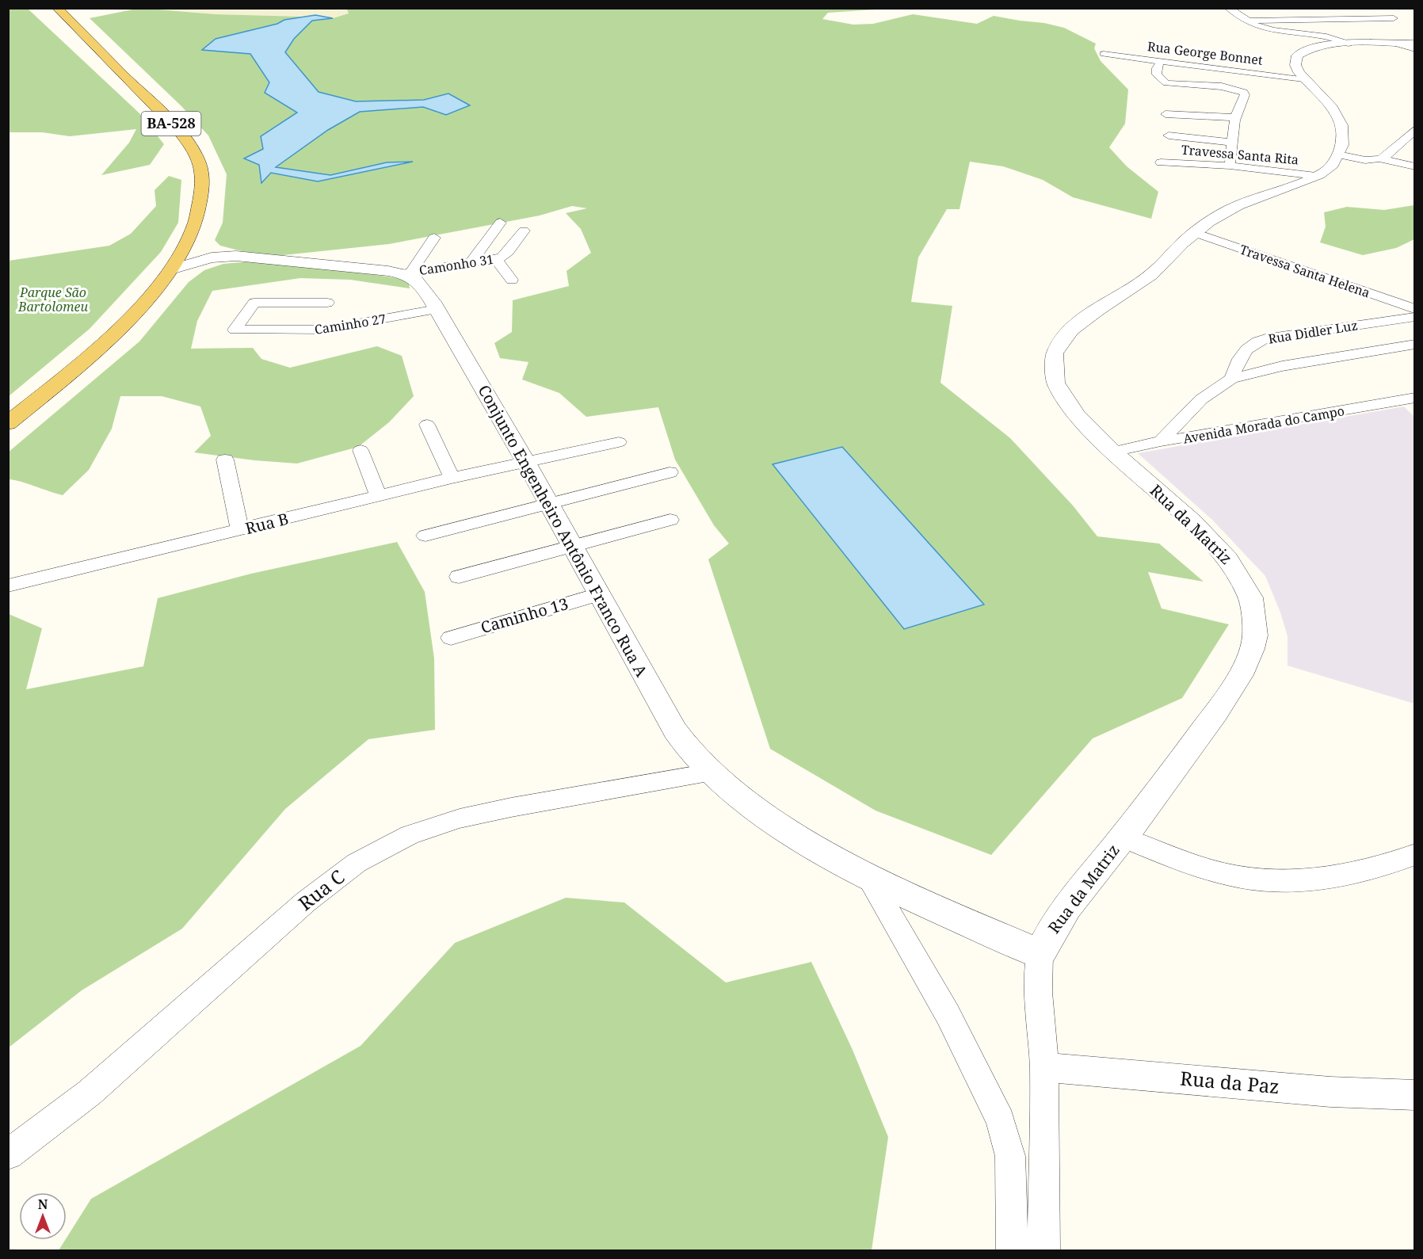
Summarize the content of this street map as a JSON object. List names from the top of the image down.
{
  "streets": {
    "main road": ["BA-528"],
    "street": [
      "Rua George Bonnet",
      "Travessa Santa Rita",
      "Camonho 31",
      "Travessa Santa Helena",
      "Caminho 27",
      "Rua Didler Luz",
      "Avenida Morada do Campo",
      "Rua B",
      "Rua da Matriz",
      "Conjunto Engenheiro Antônio Franco Rua A",
      "Caminho 13",
      "Rua C",
      "Rua da Paz"
    ]
  },
  "crossings": [
    ["Travessa Santa Rita", "Rua da Matriz"],
    ["Camonho 31", "Conjunto Engenheiro Antônio Franco Rua A"],
    ["Travessa Santa Helena", "Rua da Matriz"],
    ["Caminho 27", "Conjunto Engenheiro Antônio Franco Rua A"],
    ["Rua Didler Luz", "Avenida Morada do Campo"],
    ["Avenida Morada do Campo", "Rua da Matriz"],
    ["Rua B", "Conjunto Engenheiro Antônio Franco Rua A"],
    ["Rua da Matriz", "Conjunto Engenheiro Antônio Franco Rua A"],
    ["Rua da Matriz", "Rua da Paz"],
    ["Conjunto Engenheiro Antônio Franco Rua A", "Caminho 13"],
    ["Conjunto Engenheiro Antônio Franco Rua A", "Rua C"]
  ],
  "parks": ["Parque São Bartolomeu"],
  "north": "top"
}
